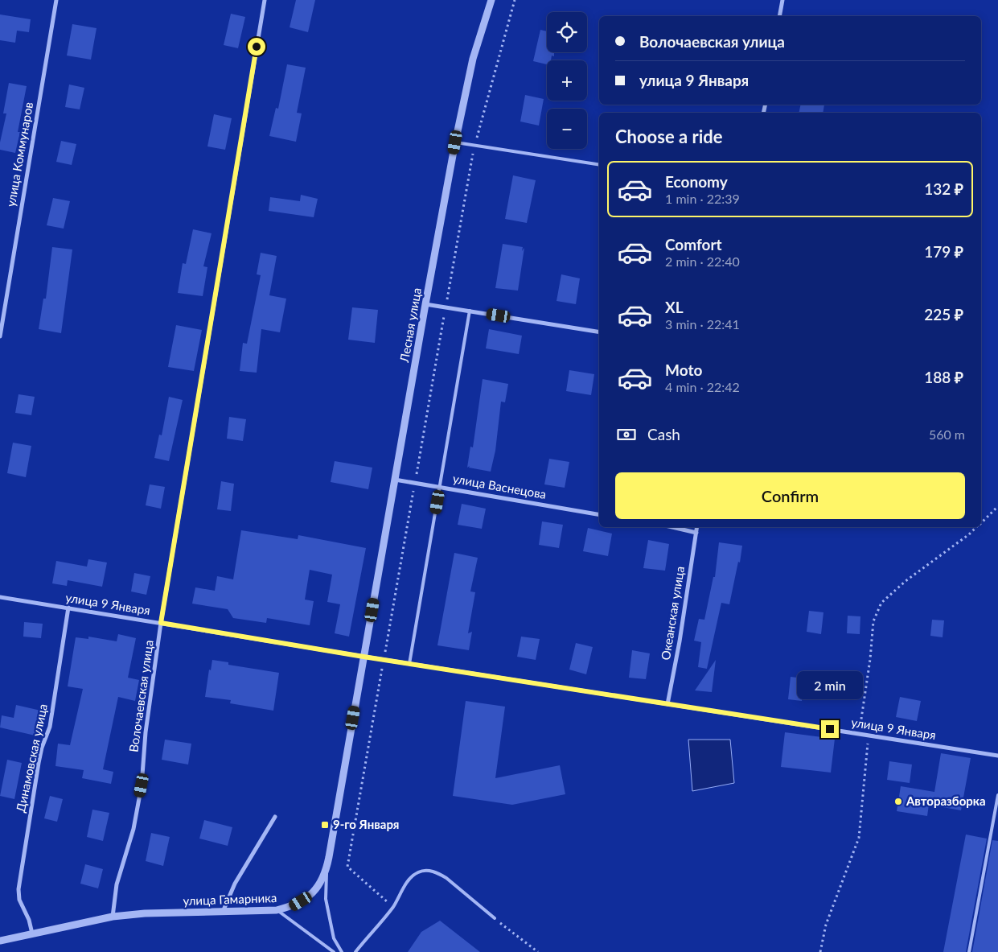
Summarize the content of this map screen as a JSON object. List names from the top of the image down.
{
  "streets": {
    "street": [
      "улица Коммунаров",
      "Лесная улица",
      "улица Васнецова",
      "улица 9 Января",
      "Океанская улица",
      "Волочаевская улица",
      "Динамовская улица",
      "улица Гамарника"
    ]
  },
  "crossings": [
    ["Лесная улица", "улица Васнецова"],
    ["Лесная улица", "улица 9 Января"],
    ["Лесная улица", "улица Гамарника"],
    ["улица 9 Января", "Океанская улица"],
    ["улица 9 Января", "Волочаевская улица"],
    ["улица 9 Января", "Динамовская улица"],
    ["улица 9 Января", "улица Гамарника"],
    ["Волочаевская улица", "улица Гамарника"],
    ["Динамовская улица", "улица Гамарника"]
  ],
  "places": {
    "other": ["Авторазборка"],
    "transit": ["9-го Января"]
  },
  "page": {
    "map_buttons": ["+", "−"],
    "banner": ["Волочаевская улица", "улица 9 Января"],
    "heading": "Choose a ride",
    "list": [
      {
        "name": "Economy",
        "note": "1 min · 22:39",
        "value": "132 ₽"
      },
      {
        "name": "Comfort",
        "note": "2 min · 22:40",
        "value": "179 ₽"
      },
      {
        "name": "XL",
        "note": "3 min · 22:41",
        "value": "225 ₽"
      },
      {
        "name": "Moto",
        "note": "4 min · 22:42",
        "value": "188 ₽"
      }
    ],
    "pay": ["Cash", "560 m"],
    "buttons": "Confirm",
    "bubble": "2 min"
  }
}
